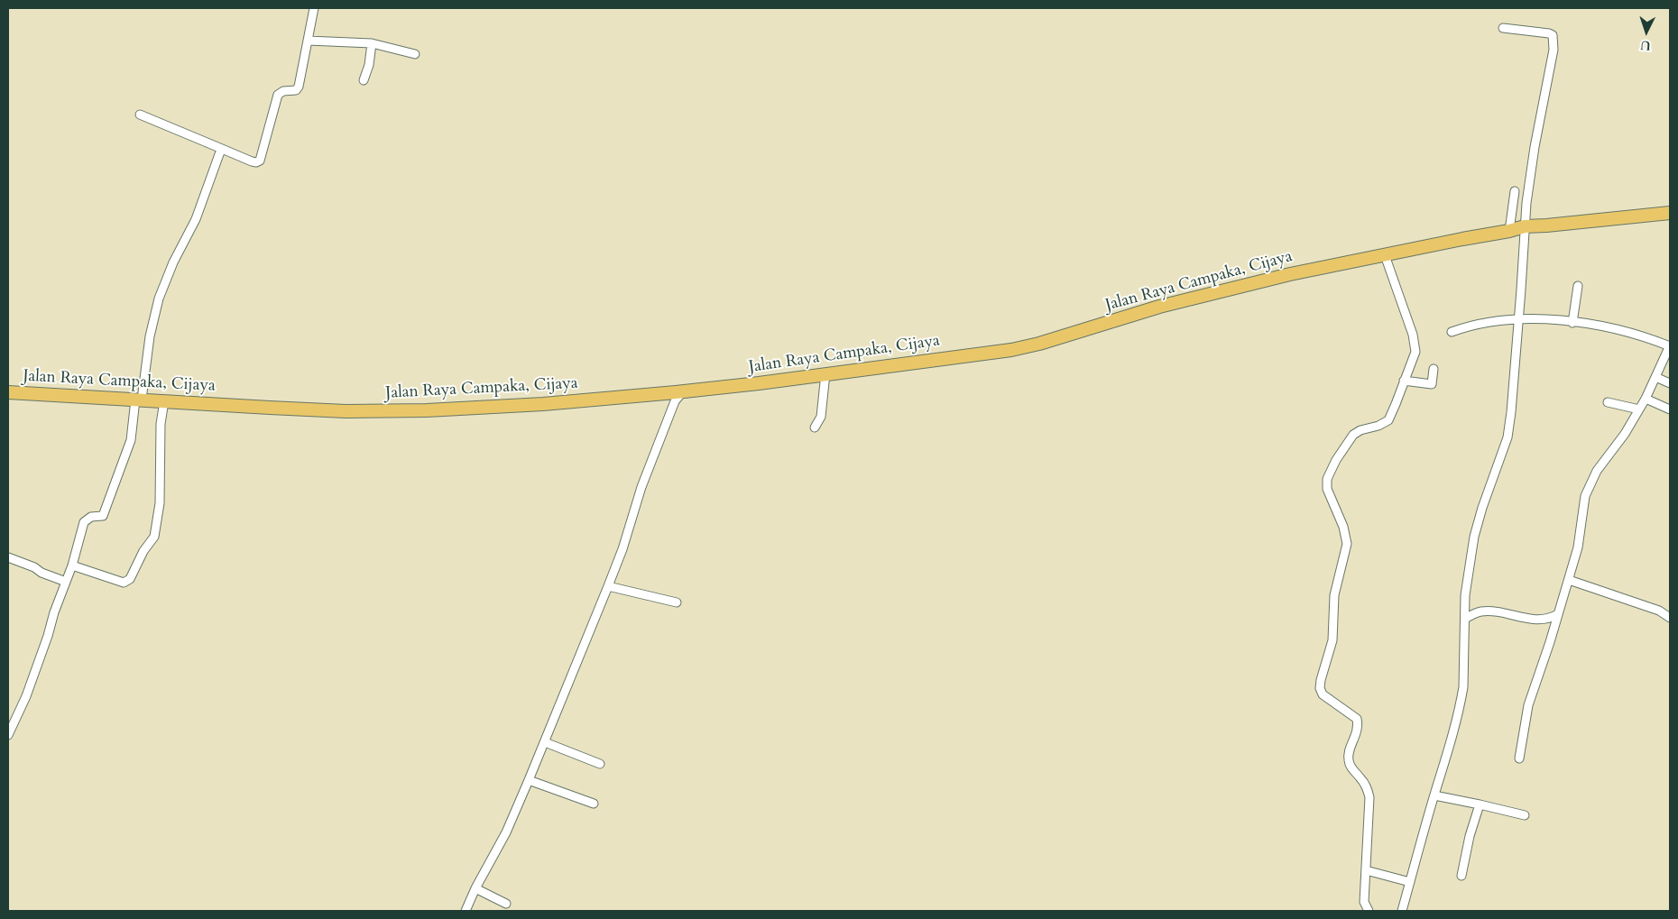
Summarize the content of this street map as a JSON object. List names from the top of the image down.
{
  "streets": {
    "main road": ["Jalan Raya Campaka, Cijaya"]
  },
  "north": "bottom"
}
